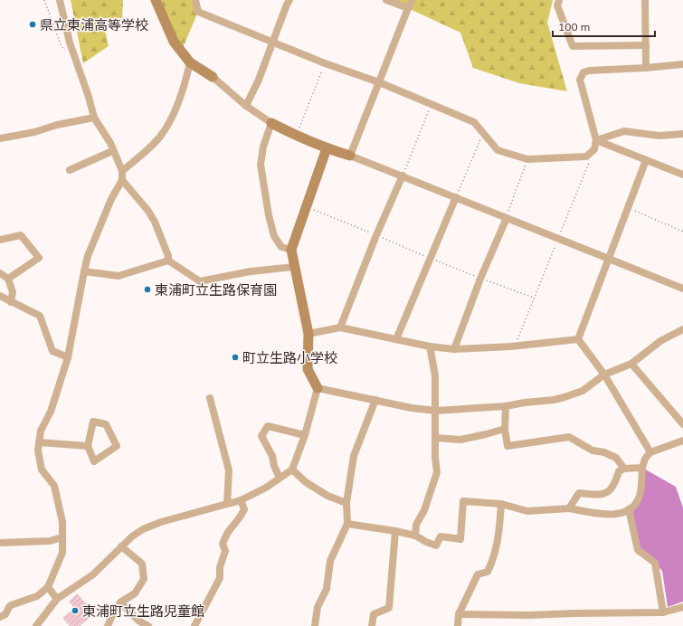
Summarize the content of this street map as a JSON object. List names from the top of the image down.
{
  "places": [
    "県立東浦高等学校",
    "東浦町立生路保育園",
    "町立生路小学校",
    "東浦町立生路児童館"
  ],
  "scale_bar": "100 m"
}
